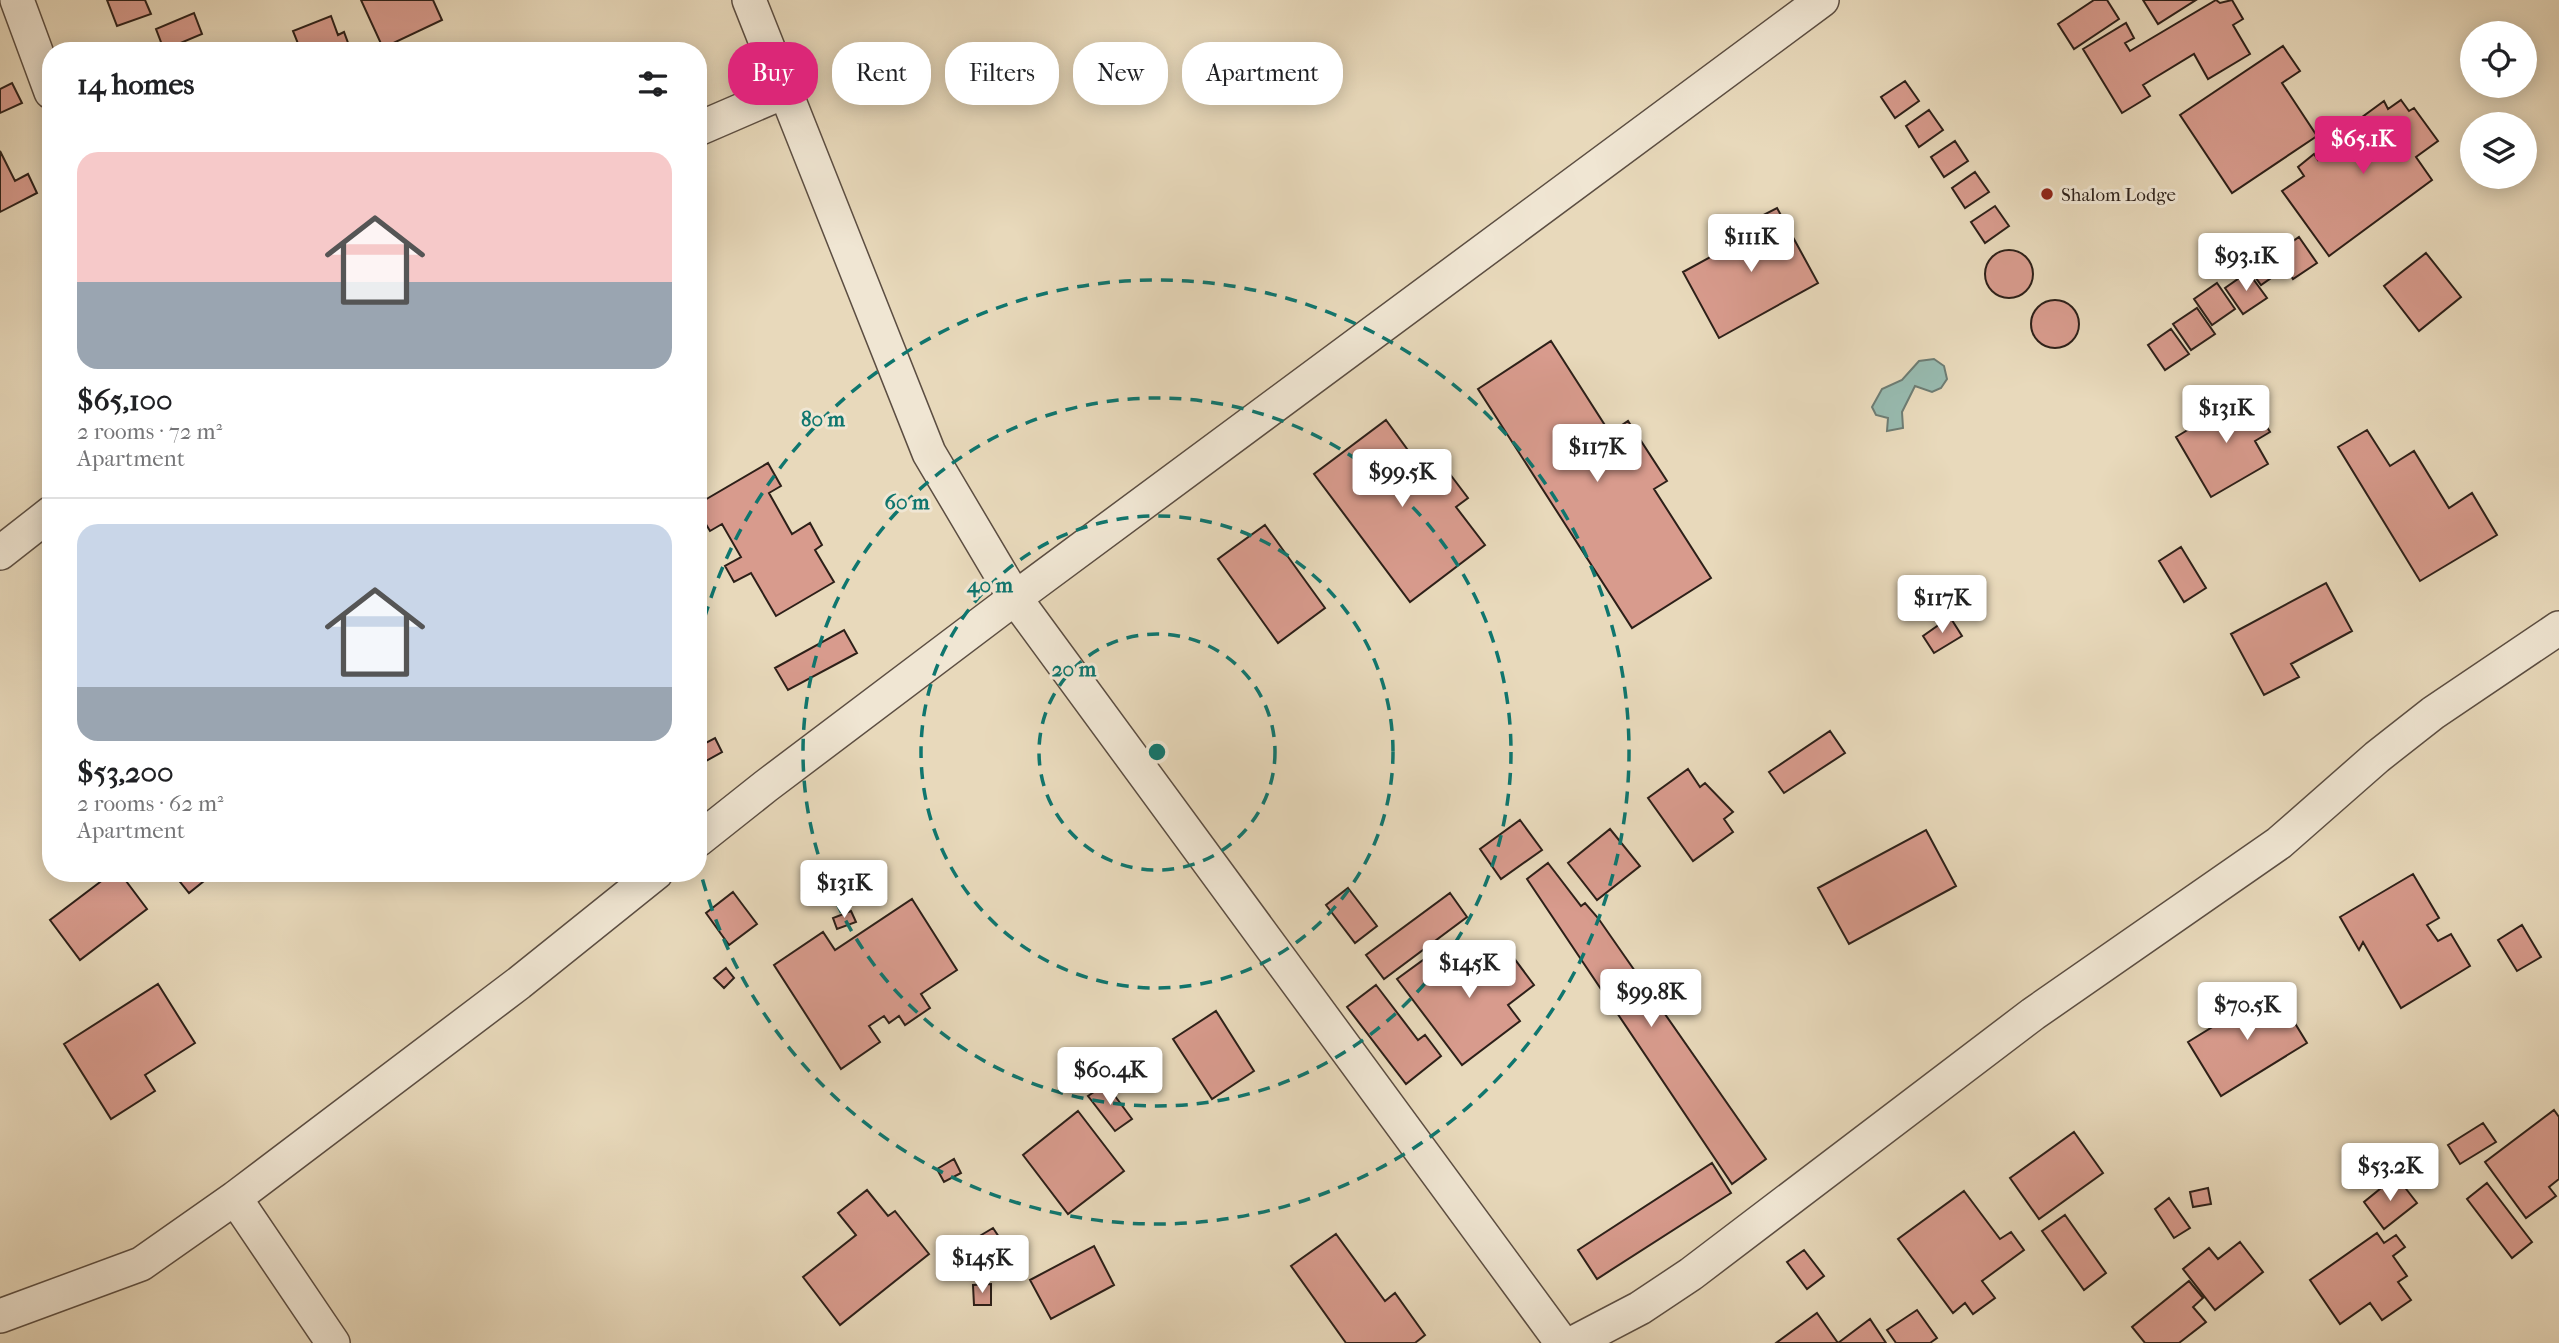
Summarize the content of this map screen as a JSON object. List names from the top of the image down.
{
  "places": ["Shalom Lodge"],
  "page": {
    "chip": [
      "Buy",
      "Rent",
      "Filters",
      "New",
      "Apartment"
    ],
    "heading": "14 homes",
    "price": [
      "$65.1K",
      "$111K",
      "$93.1K",
      "$131K",
      "$117K",
      "$99.5K",
      "$117K",
      "$131K",
      "$145K",
      "$99.8K",
      "$70.5K",
      "$60.4K",
      "$53.2K",
      "$145K"
    ],
    "list": [
      {
        "name": "$65,100",
        "note": "2 rooms · 72 m² · Apartment"
      },
      {
        "name": "$53,200",
        "note": "2 rooms · 62 m² · Apartment"
      }
    ]
  },
  "rings": [
    "80 m",
    "60 m",
    "40 m",
    "20 m"
  ]
}
